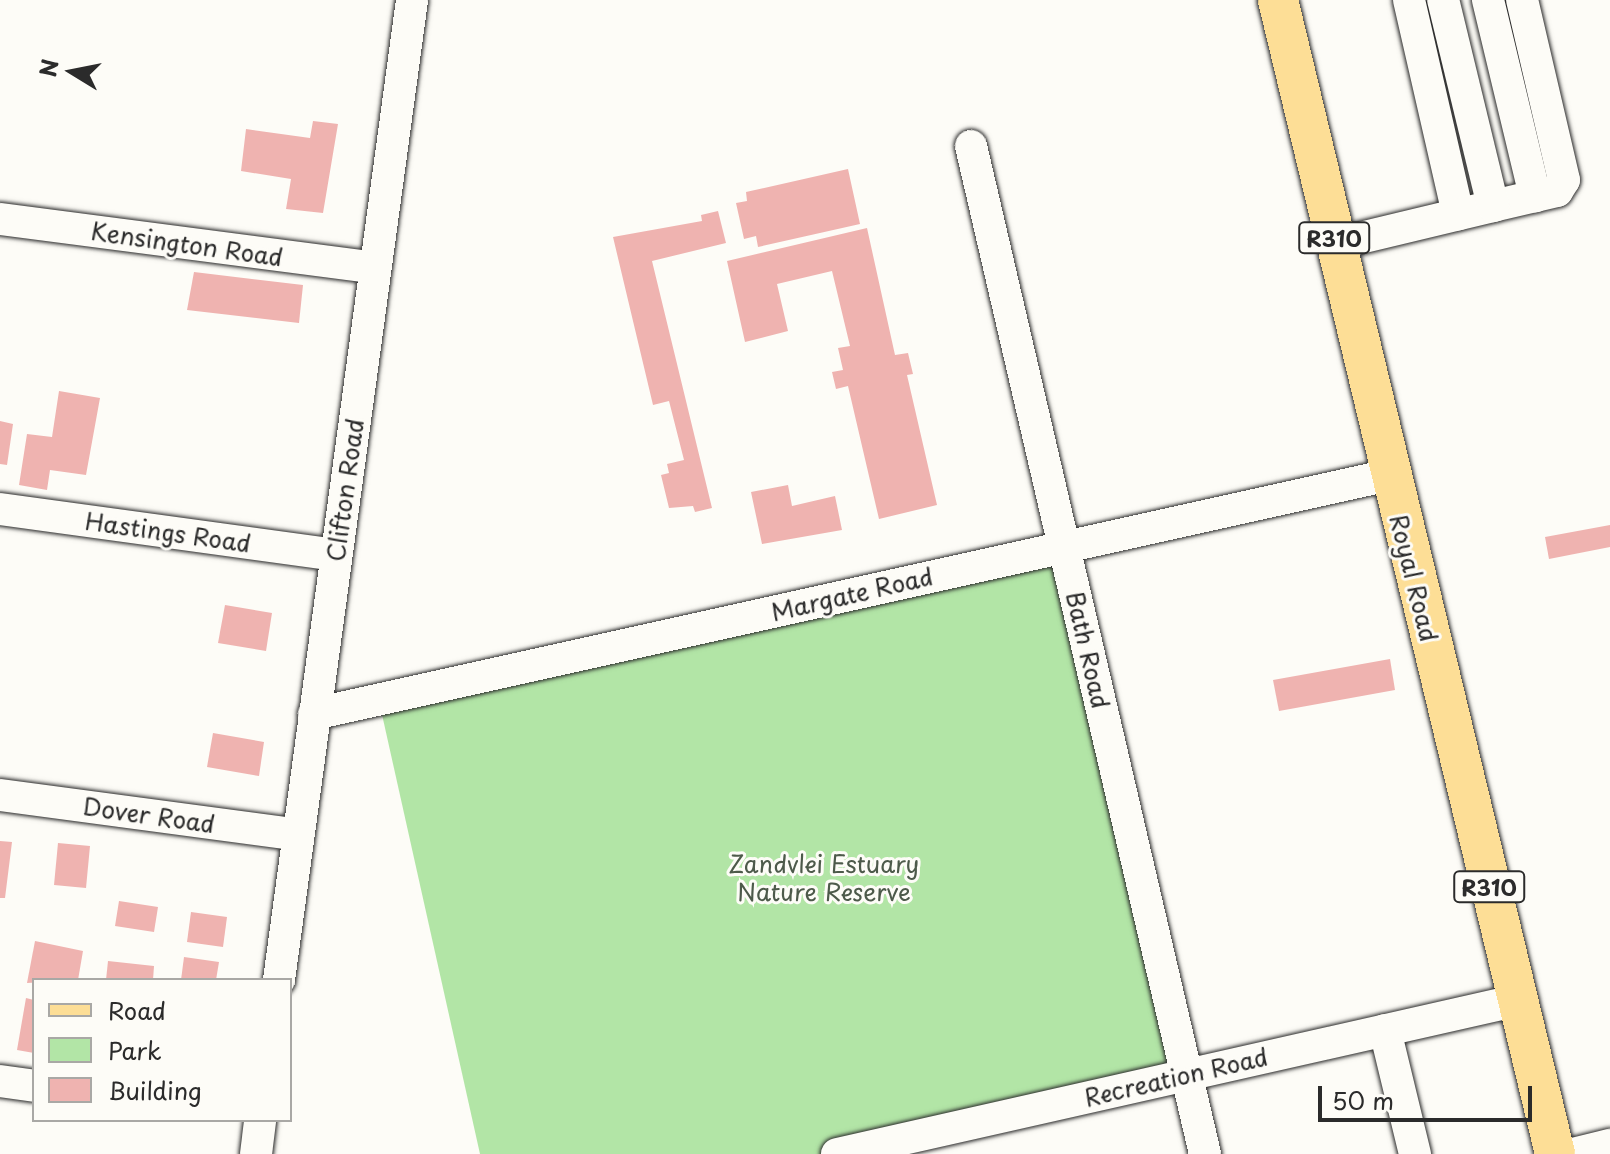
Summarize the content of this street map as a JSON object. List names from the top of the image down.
{
  "streets": {
    "main road": ["R310", "Royal Road"],
    "street": [
      "Kensington Road",
      "Clifton Road",
      "Hastings Road",
      "Margate Road",
      "Bath Road",
      "Dover Road",
      "Recreation Road"
    ]
  },
  "crossings": [
    ["Kensington Road", "Clifton Road"],
    ["Clifton Road", "Hastings Road"],
    ["Clifton Road", "Margate Road"],
    ["Clifton Road", "Dover Road"],
    ["Royal Road", "Margate Road"],
    ["Royal Road", "Recreation Road"],
    ["Margate Road", "Bath Road"],
    ["Bath Road", "Recreation Road"]
  ],
  "parks": ["Zandvlei Estuary Nature Reserve"],
  "legend": ["Road", "Park", "Building"],
  "scale_bar": "50 m",
  "north": "left"
}
